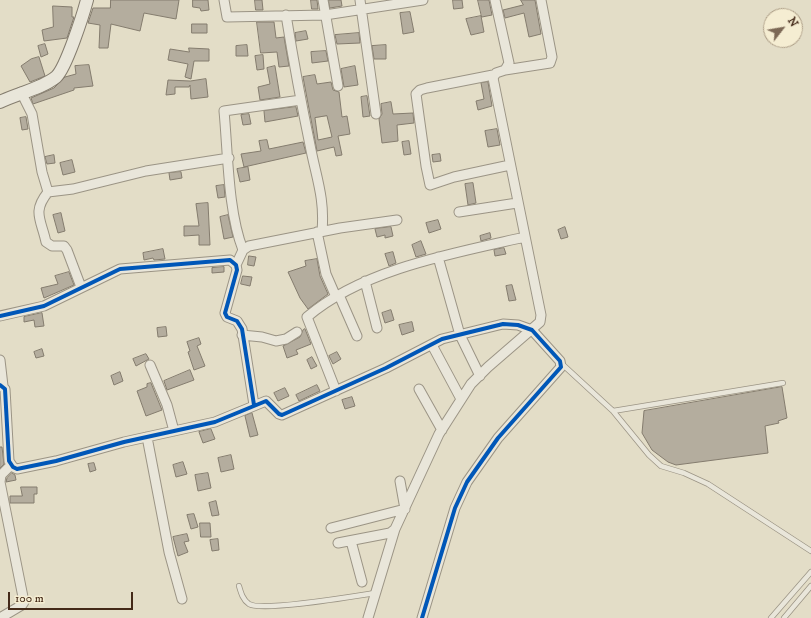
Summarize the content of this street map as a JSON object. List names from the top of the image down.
{
  "scale_bar": "100 m",
  "north": "top right"
}
